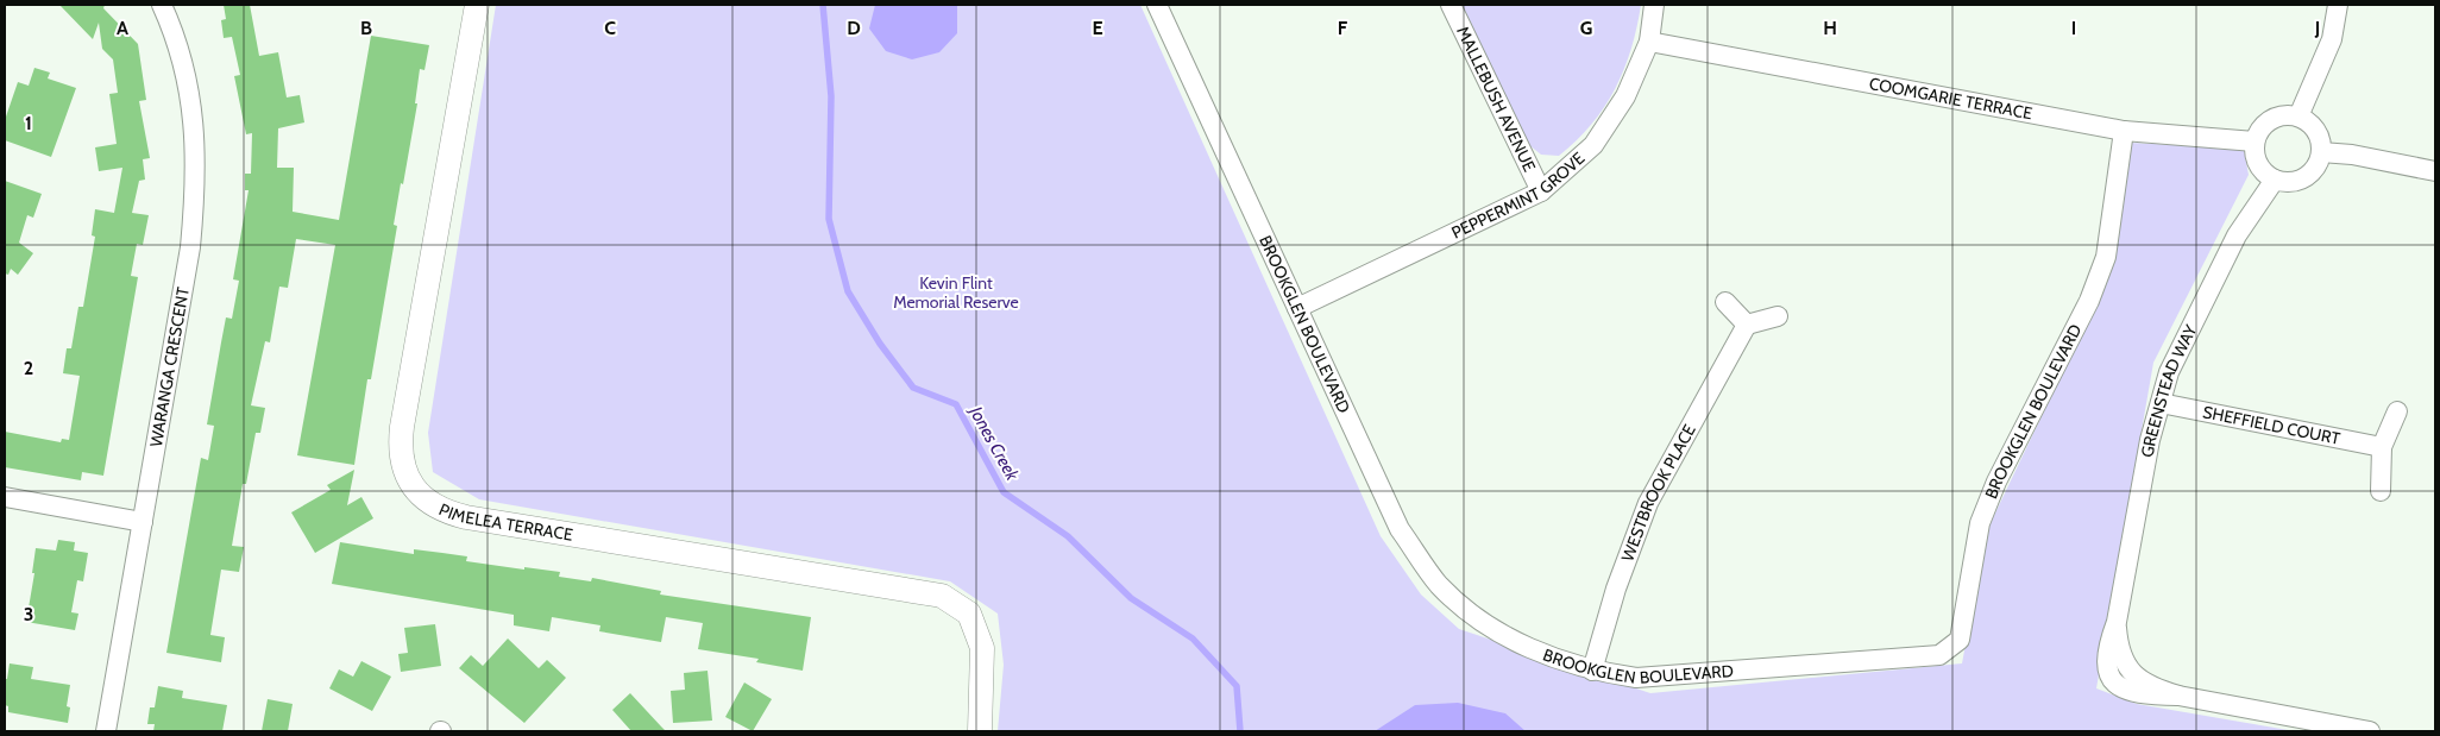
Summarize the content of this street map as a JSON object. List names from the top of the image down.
{
  "streets": {
    "street": [
      "MALLEBUSH AVENUE",
      "COOMGARIE TERRACE",
      "PEPPERMINT GROVE",
      "BROOKGLEN BOULEVARD",
      "WARANGA CRESCENT",
      "GREENSTEAD WAY",
      "SHEFFIELD COURT",
      "WESTBROOK PLACE",
      "PIMELEA TERRACE"
    ]
  },
  "crossings": [
    ["MALLEBUSH AVENUE", "PEPPERMINT GROVE"],
    ["COOMGARIE TERRACE", "PEPPERMINT GROVE"],
    ["COOMGARIE TERRACE", "BROOKGLEN BOULEVARD"],
    ["COOMGARIE TERRACE", "GREENSTEAD WAY"],
    ["PEPPERMINT GROVE", "BROOKGLEN BOULEVARD"],
    ["BROOKGLEN BOULEVARD", "WESTBROOK PLACE"],
    ["GREENSTEAD WAY", "SHEFFIELD COURT"]
  ],
  "water": ["Jones Creek"],
  "parks": ["Kevin Flint Memorial Reserve"],
  "grid": {
    "columns": [
      "A",
      "B",
      "C",
      "D",
      "E",
      "F",
      "G",
      "H",
      "I",
      "J"
    ],
    "rows": ["1", "2", "3"]
  }
}
